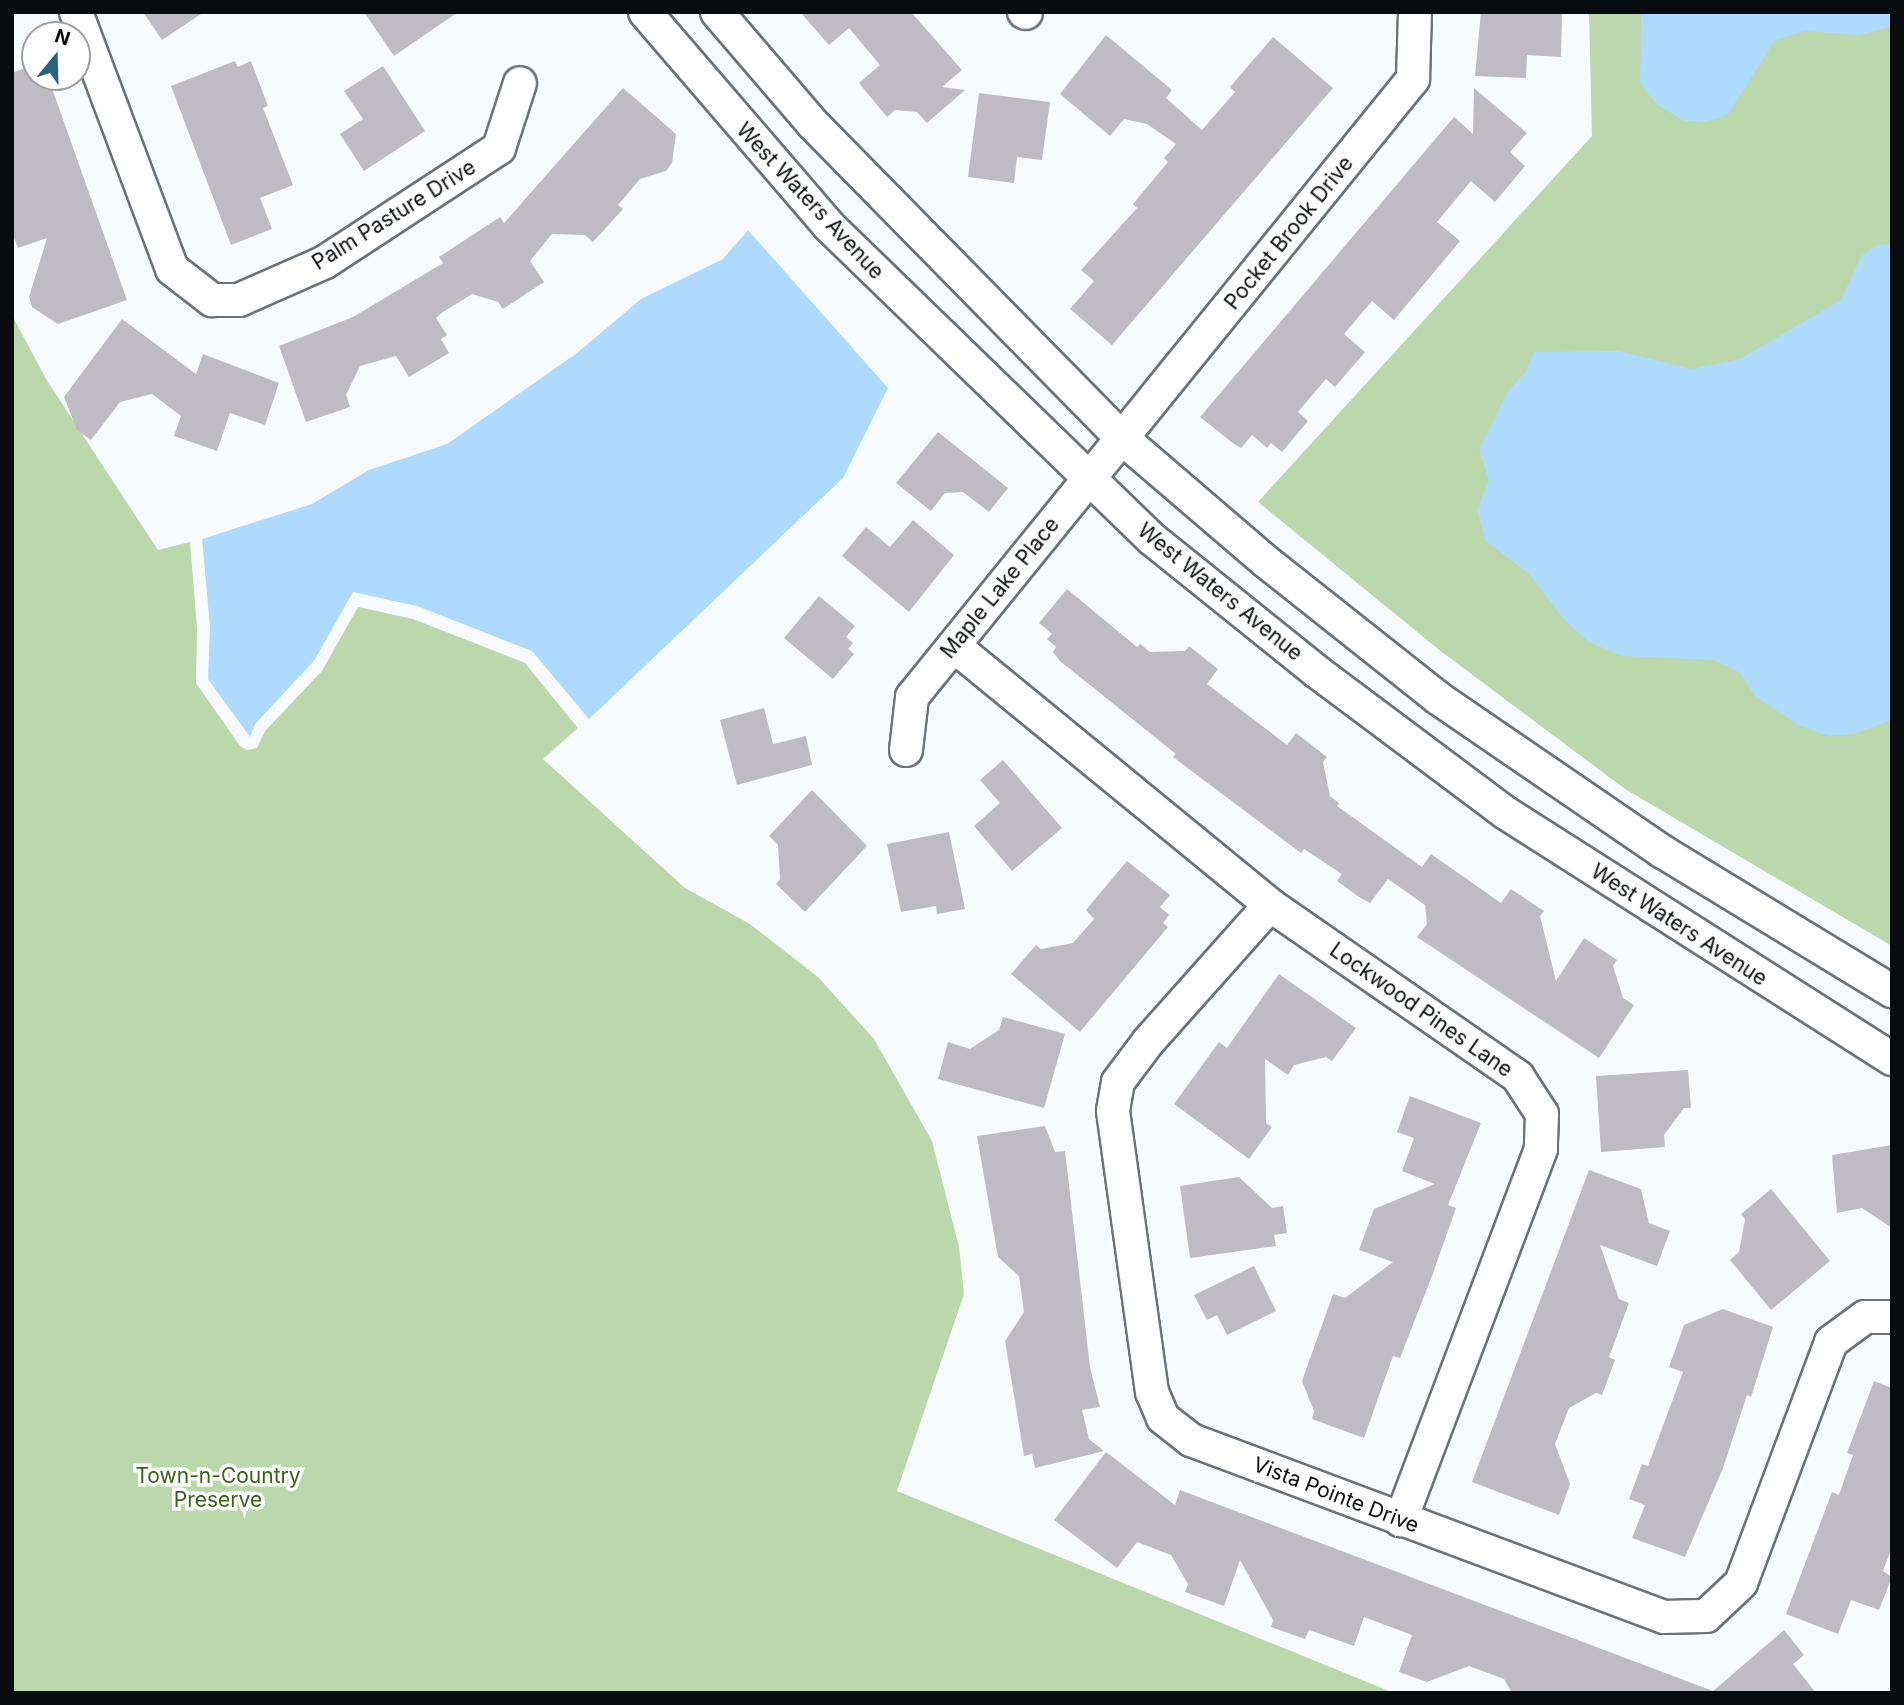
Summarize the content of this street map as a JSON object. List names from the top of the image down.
{
  "streets": {
    "street": [
      "West Waters Avenue",
      "Palm Pasture Drive",
      "Pocket Brook Drive",
      "Maple Lake Place",
      "Lockwood Pines Lane",
      "Vista Pointe Drive"
    ]
  },
  "crossings": [
    ["West Waters Avenue", "Maple Lake Place"],
    ["Pocket Brook Drive", "Maple Lake Place"],
    ["Maple Lake Place", "Lockwood Pines Lane"],
    ["Lockwood Pines Lane", "Vista Pointe Drive"]
  ],
  "parks": ["Town-n-Country Preserve"],
  "north": "top"
}
